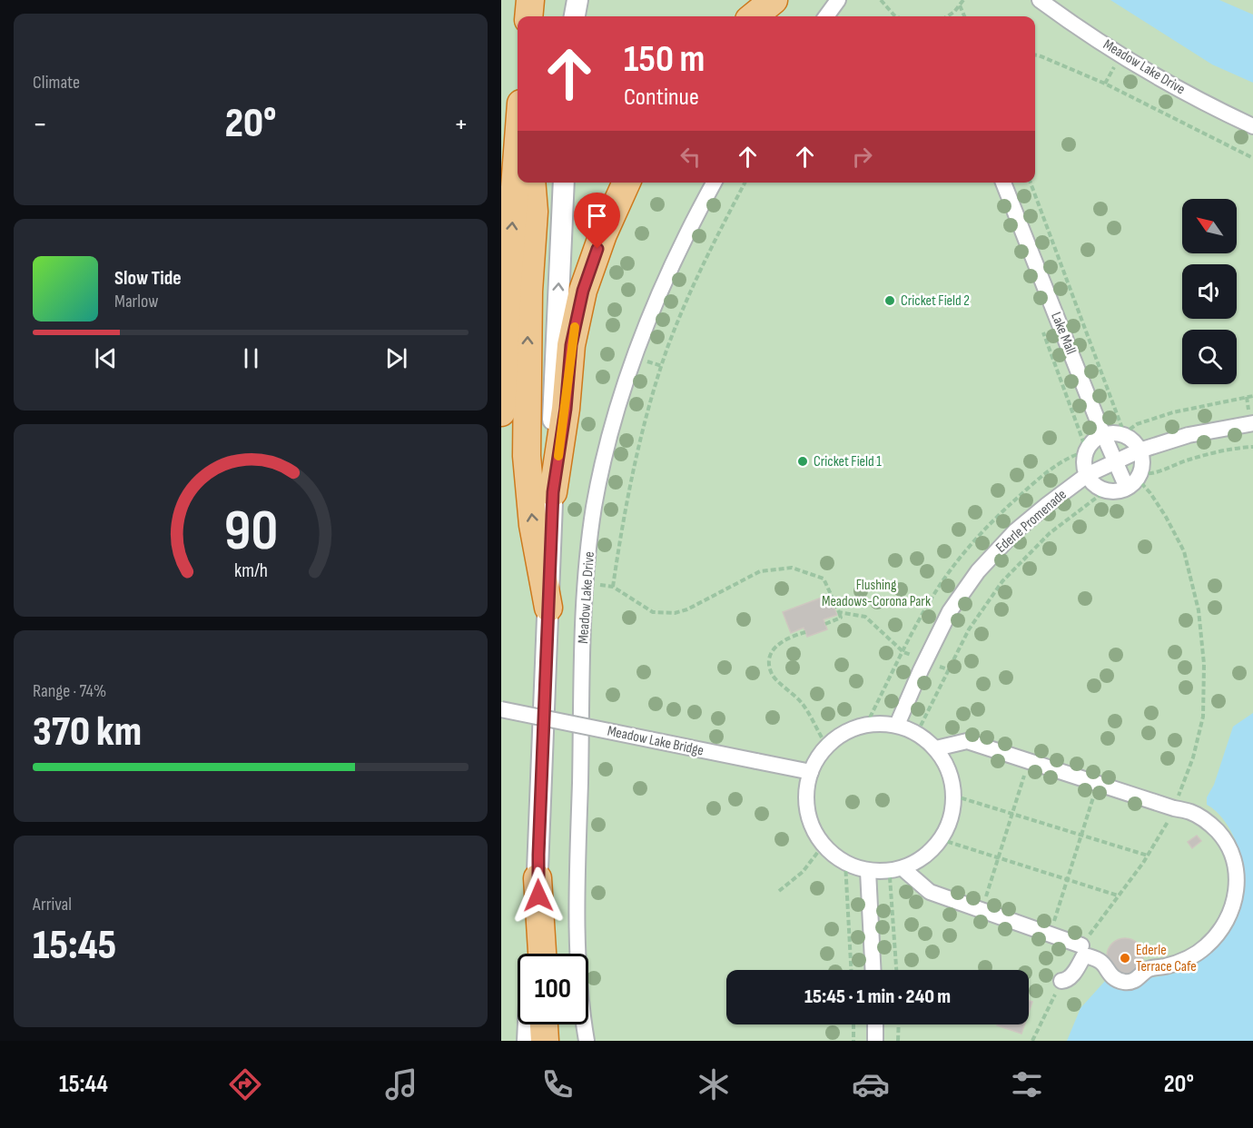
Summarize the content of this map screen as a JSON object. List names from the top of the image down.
{
  "streets": {
    "street": [
      "Meadow Lake Drive",
      "Lake Mall",
      "Ederle Promenade",
      "Meadow Lake Bridge"
    ]
  },
  "crossings": [
    ["Lake Mall", "Ederle Promenade"],
    ["Ederle Promenade", "Meadow Lake Bridge"]
  ],
  "parks": ["Flushing Meadows-Corona Park"],
  "places": ["Cricket Field 2", "Cricket Field 1", "Ederle Terrace Cafe"],
  "north": "top left",
  "page": {
    "tile": [
      "Climate",
      ["Range · 74%", "370 km"],
      ["Arrival", "15:45"]
    ],
    "turn": ["150 m", "Continue"],
    "heat": ["−", "20°", "+"],
    "song": ["Slow Tide", "Marlow"],
    "limit": "100",
    "trip": "15:45 · 1 min · 240 m",
    "tabs": ["15:44", "20°"],
    "gauge": ["90", "km/h"]
  }
}
